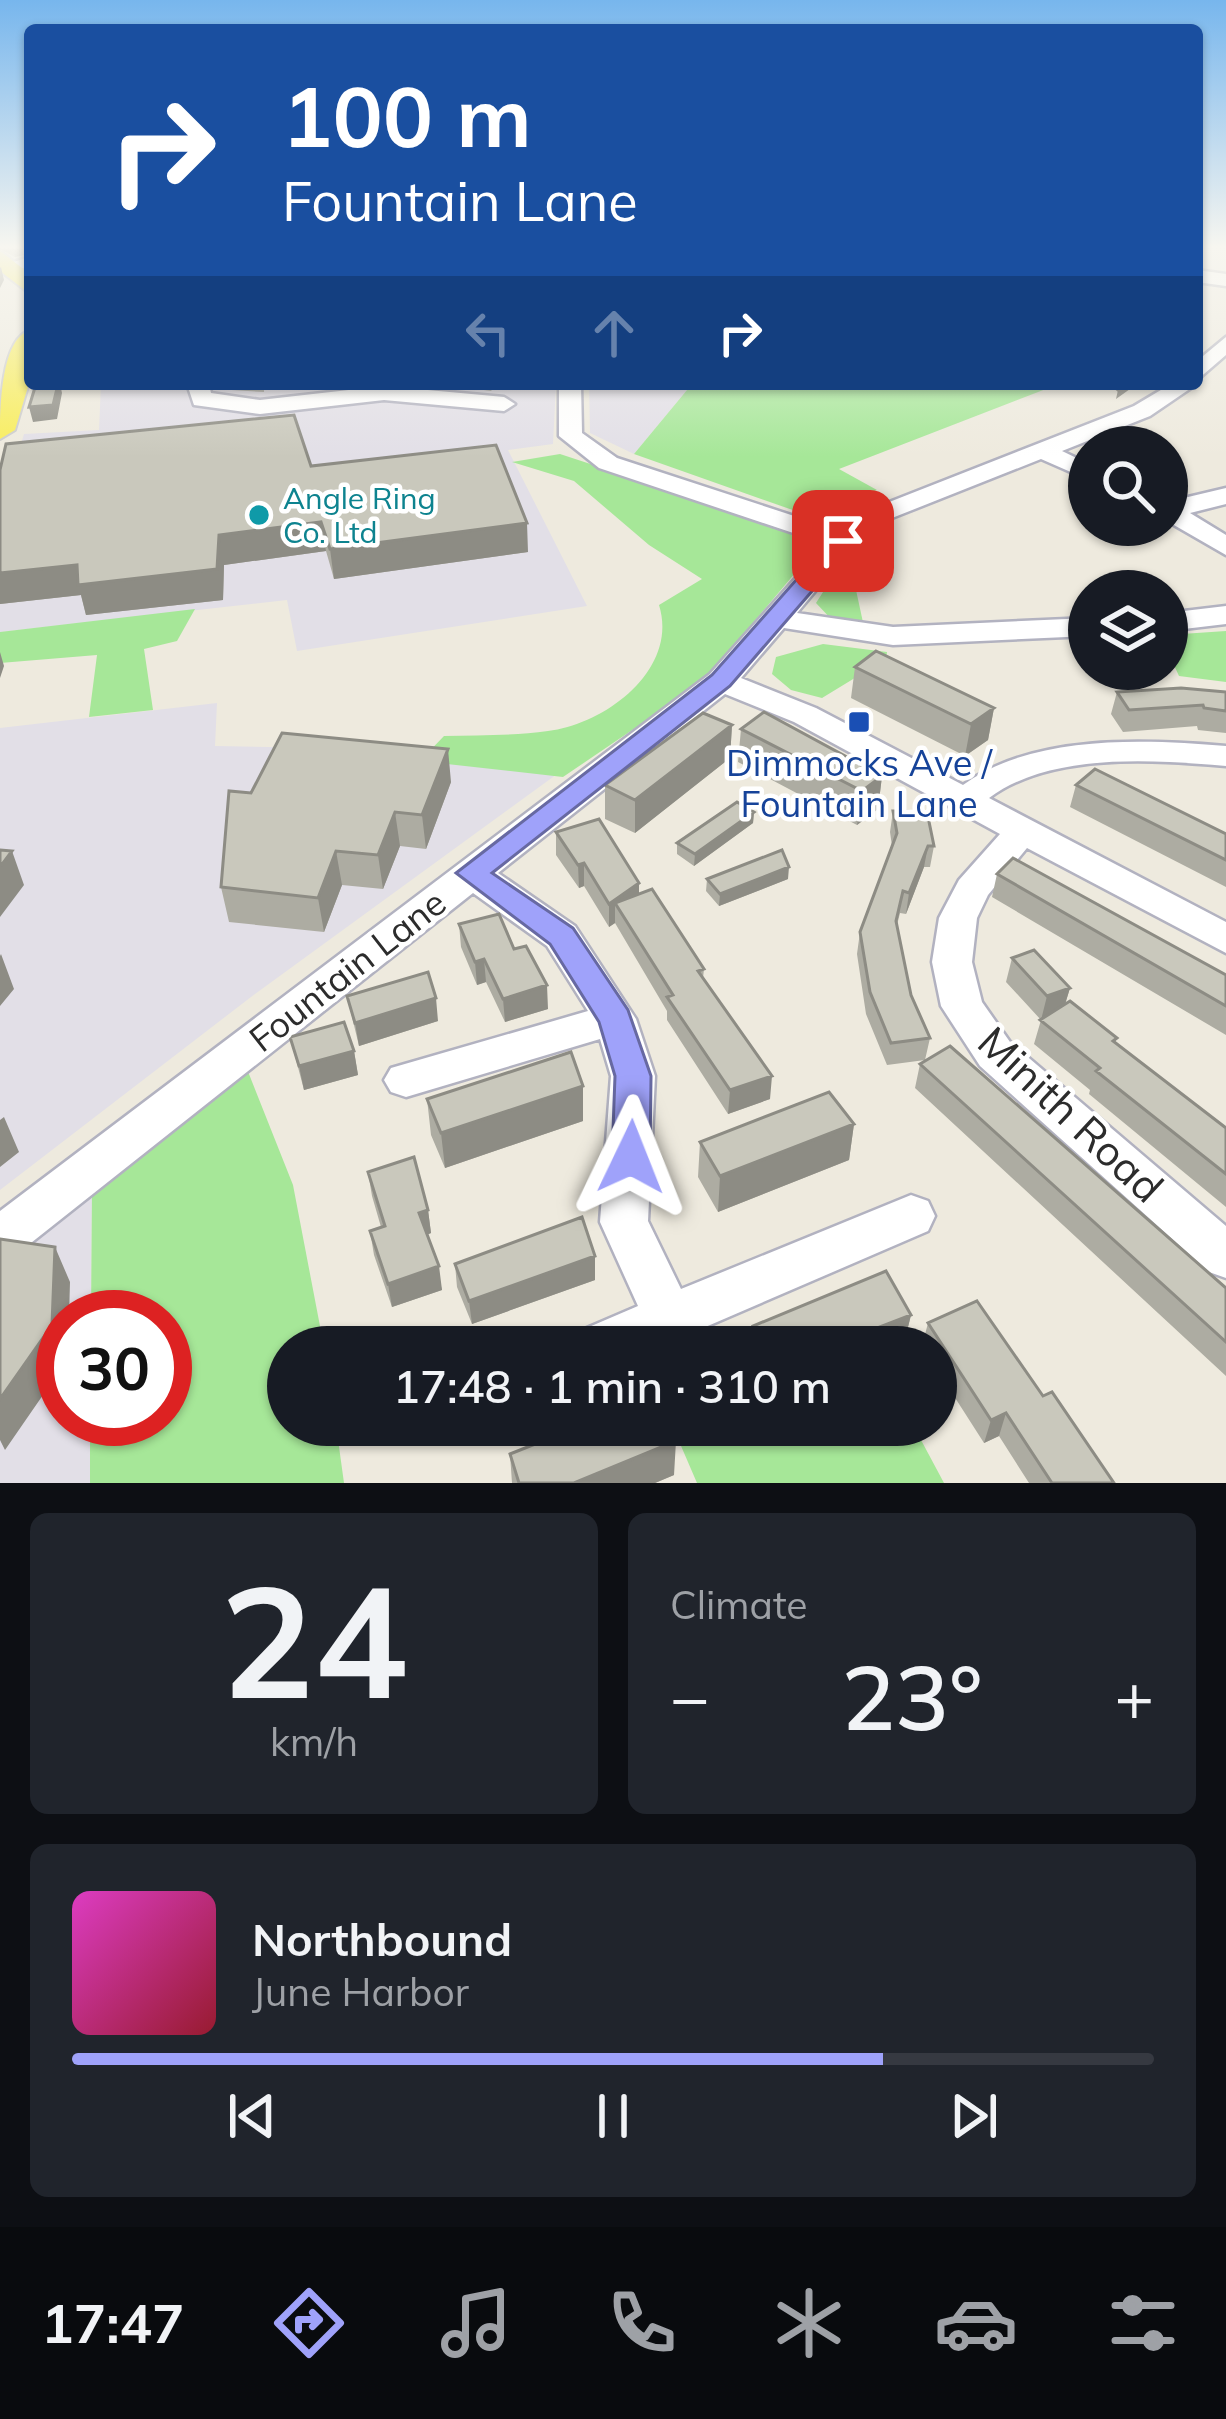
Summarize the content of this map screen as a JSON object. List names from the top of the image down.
{
  "streets": {
    "street": ["Fountain Lane", "Minith Road"]
  },
  "places": {
    "other": ["Angle Ring Co. Ltd"],
    "transit": ["Dimmocks Ave / Fountain Lane"]
  },
  "page": {
    "turn": ["100 m", "Fountain Lane"],
    "limit": "30",
    "trip": "17:48 · 1 min · 310 m",
    "tile": [
      ["24", "km/h"],
      "Climate"
    ],
    "heat": ["−", "23°", "+"],
    "song": ["Northbound", "June Harbor"],
    "tabs": "17:47"
  }
}
